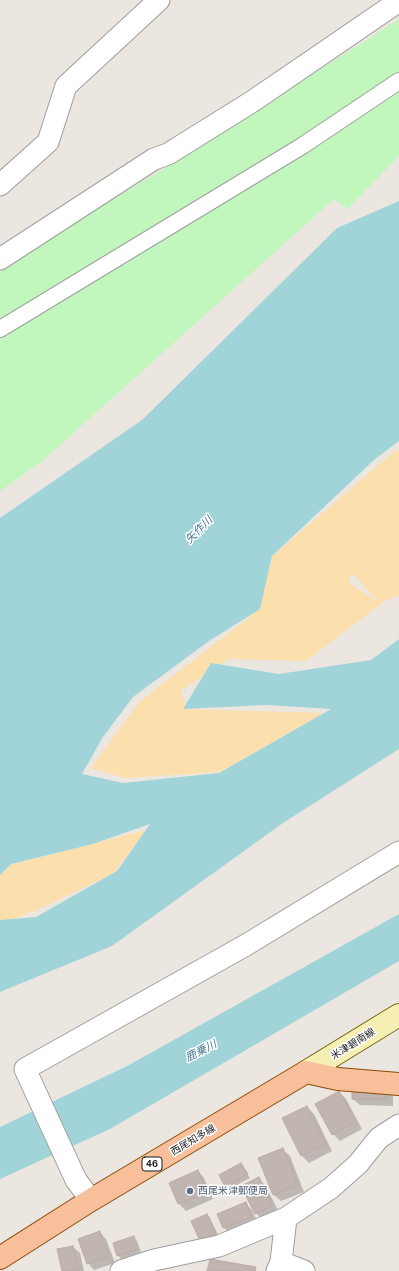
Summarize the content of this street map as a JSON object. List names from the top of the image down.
{
  "streets": {
    "main road": ["米津碧南線", "西尾知多線", "46"]
  },
  "crossings": [
    ["米津碧南線", "西尾知多線"]
  ],
  "water": ["矢作川", "鹿乗川"],
  "places": ["西尾米津郵便局"]
}
